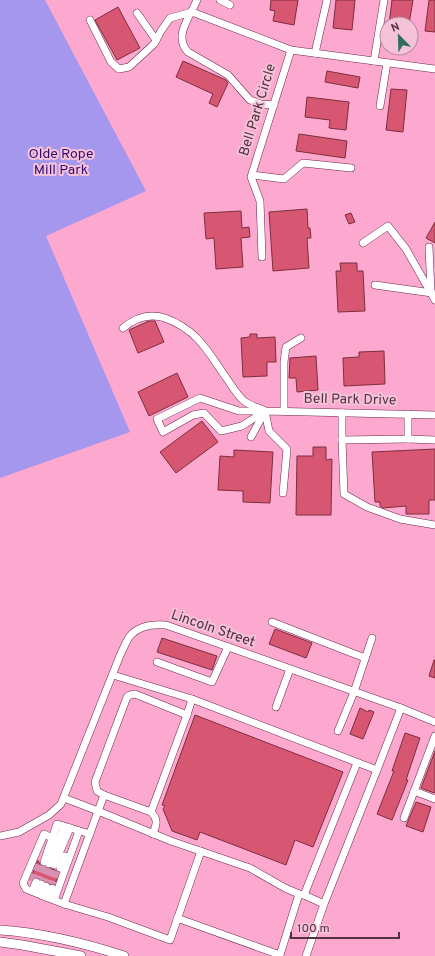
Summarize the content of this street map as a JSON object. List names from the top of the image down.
{
  "streets": {
    "street": ["Bell Park Circle", "Bell Park Drive", "Lincoln Street"]
  },
  "parks": ["Olde Rope Mill Park"],
  "scale_bar": "100 m",
  "north": "top left"
}
